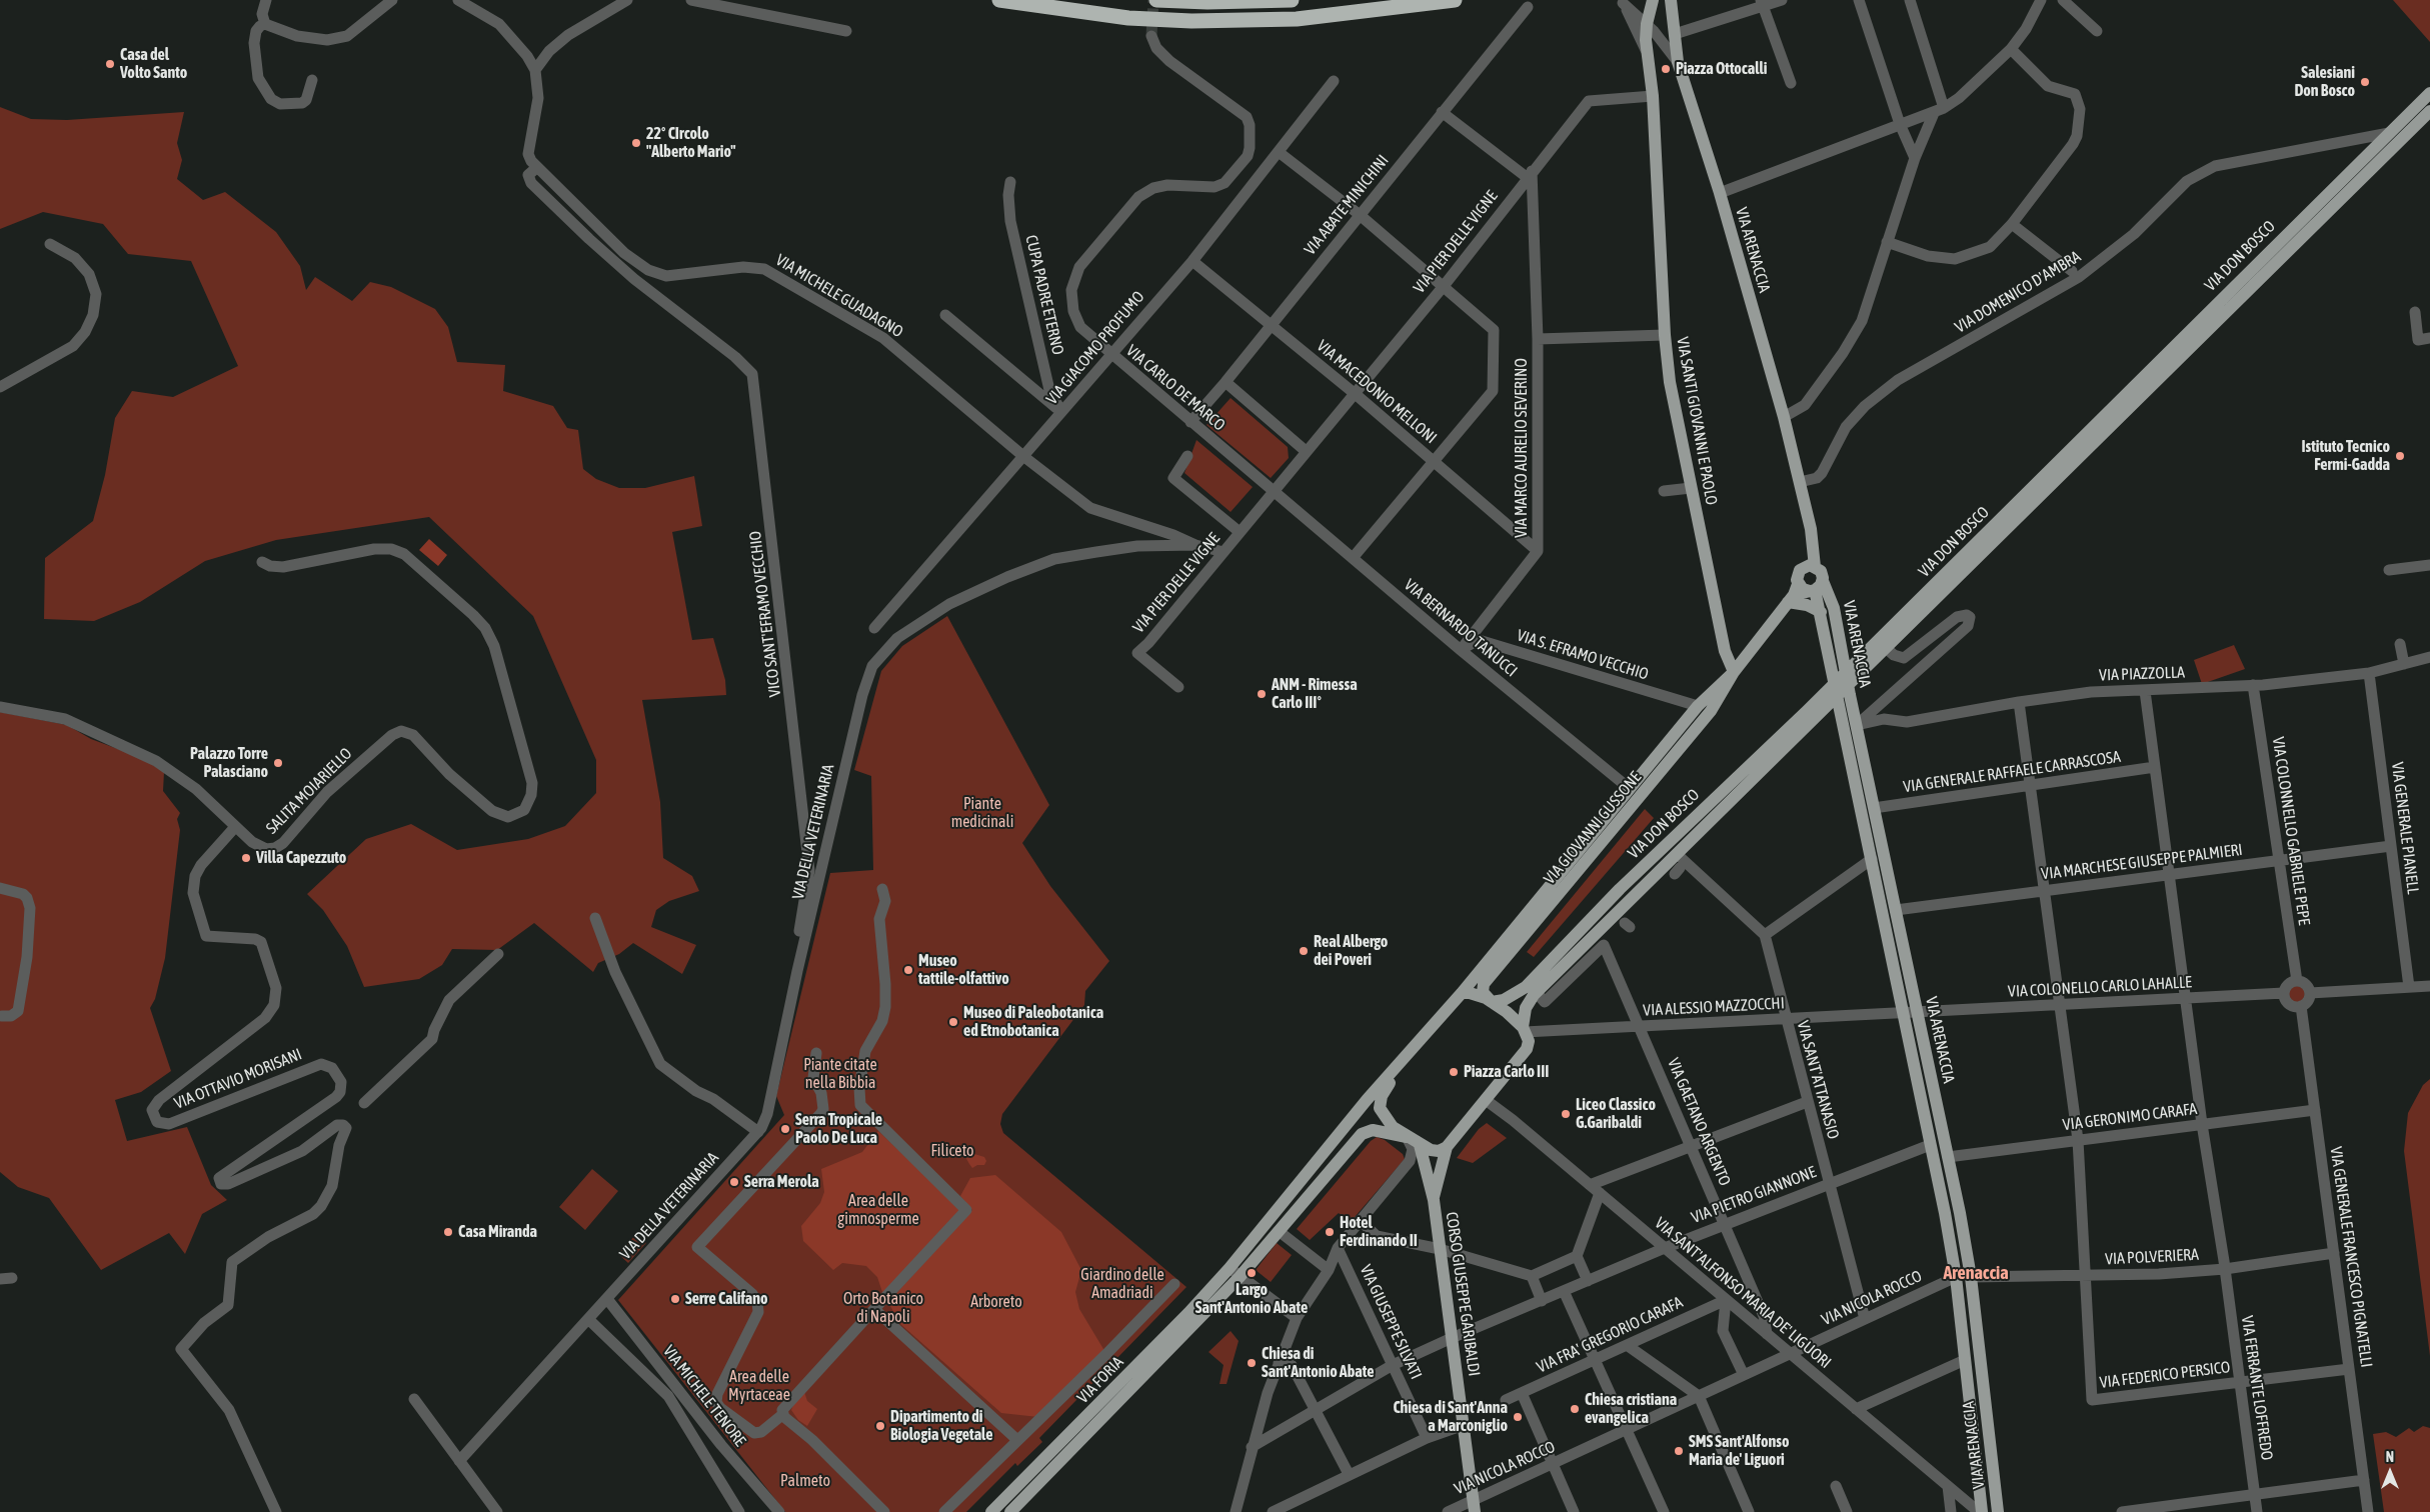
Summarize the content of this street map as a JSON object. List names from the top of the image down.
{
  "streets": {
    "main road": [
      "VIA ARENACCIA",
      "VIA DON BOSCO",
      "VIA SANTI GIOVANNI E PAOLO",
      "VIA GIOVANNI GUSSONE",
      "CORSO GIUSEPPE GARIBALDI",
      "VIA FORIA"
    ],
    "street": [
      "VIA ABATE MINICHINI",
      "VIA PIER DELLE VIGNE",
      "VIA DOMENICO D'AMBRA",
      "CUPA PADRE ETERNO",
      "VIA MICHELE GUADAGNO",
      "VIA GIACOMO PROFUMO",
      "VIA CARLO DE MARCO",
      "VIA MACEDONIO MELLONI",
      "VIA MARCO AURELIO SEVERINO",
      "VICO SANT'EFRAMO VECCHIO",
      "VIA BERNARDO TANUCCI",
      "VIA S. EFRAMO VECCHIO",
      "VIA PIAZZOLLA",
      "VIA GENERALE RAFFAELE CARRASCOSA",
      "SALITA MOIARIELLO",
      "VIA GENERALE PIANELL",
      "VIA COLONNELLO GABRIELE PEPE",
      "VIA DELLA VETERINARIA",
      "VIA MARCHESE GIUSEPPE PALMIERI",
      "VIA COLONELLO CARLO LAHALLE",
      "VIA ALESSIO MAZZOCCHI",
      "VIA OTTAVIO MORISANI",
      "VIA SANT'ATTANASIO",
      "VIA GERONIMO CARAFA",
      "VIA GAETANO ARGENTO",
      "VIA PIETRO GIANNONE",
      "VIA POLVERIERA",
      "VIA GENERALE FRANCESCO PIGNATELLI",
      "VIA SANT'ALFONSO MARIA DE' LIGUORI",
      "VIA NICOLA ROCCO",
      "VIA GIUSEPPE SILVATI",
      "VIA FRA' GREGORIO CARAFA",
      "VIA FEDERICO PERSICO",
      "VIA FERRANTE LOFFREDO",
      "VIA MICHELE TENORE"
    ]
  },
  "crossings": [
    ["VIA ABATE MINICHINI", "VIA CARLO DE MARCO"],
    ["VIA ABATE MINICHINI", "VIA MACEDONIO MELLONI"],
    ["VIA PIER DELLE VIGNE", "VIA CARLO DE MARCO"],
    ["VIA PIER DELLE VIGNE", "VIA MACEDONIO MELLONI"],
    ["VIA PIER DELLE VIGNE", "VIA SANTI GIOVANNI E PAOLO"],
    ["VIA PIER DELLE VIGNE", "VIA MARCO AURELIO SEVERINO"],
    ["VIA PIER DELLE VIGNE", "VIA BERNARDO TANUCCI"],
    ["VIA ARENACCIA", "VIA DOMENICO D'AMBRA"],
    ["VIA ARENACCIA", "VIA PIAZZOLLA"],
    ["VIA ARENACCIA", "VIA GENERALE RAFFAELE CARRASCOSA"],
    ["VIA ARENACCIA", "VIA GIOVANNI GUSSONE"],
    ["VIA ARENACCIA", "VIA MARCHESE GIUSEPPE PALMIERI"],
    ["VIA ARENACCIA", "VIA COLONELLO CARLO LAHALLE"],
    ["VIA ARENACCIA", "VIA ALESSIO MAZZOCCHI"],
    ["VIA ARENACCIA", "VIA GERONIMO CARAFA"],
    ["VIA ARENACCIA", "VIA PIETRO GIANNONE"],
    ["VIA ARENACCIA", "VIA POLVERIERA"],
    ["VIA ARENACCIA", "VIA SANT'ALFONSO MARIA DE' LIGUORI"],
    ["VIA ARENACCIA", "VIA NICOLA ROCCO"],
    ["VIA DON BOSCO", "VIA DOMENICO D'AMBRA"],
    ["VIA DON BOSCO", "VIA GIOVANNI GUSSONE"],
    ["VIA DON BOSCO", "VIA ALESSIO MAZZOCCHI"],
    ["VIA DON BOSCO", "VIA GAETANO ARGENTO"],
    ["CUPA PADRE ETERNO", "VIA GIACOMO PROFUMO"],
    ["VIA MICHELE GUADAGNO", "VIA GIACOMO PROFUMO"],
    ["VIA MICHELE GUADAGNO", "VICO SANT'EFRAMO VECCHIO"],
    ["VIA MICHELE GUADAGNO", "VIA DELLA VETERINARIA"],
    ["VIA GIACOMO PROFUMO", "VIA CARLO DE MARCO"],
    ["VIA GIACOMO PROFUMO", "VIA MACEDONIO MELLONI"],
    ["VIA CARLO DE MARCO", "VIA BERNARDO TANUCCI"],
    ["VIA MACEDONIO MELLONI", "VIA MARCO AURELIO SEVERINO"],
    ["VIA SANTI GIOVANNI E PAOLO", "VIA GIOVANNI GUSSONE"],
    ["VIA MARCO AURELIO SEVERINO", "VIA BERNARDO TANUCCI"],
    ["VIA MARCO AURELIO SEVERINO", "VIA S. EFRAMO VECCHIO"],
    ["VICO SANT'EFRAMO VECCHIO", "VIA DELLA VETERINARIA"],
    ["VIA BERNARDO TANUCCI", "VIA S. EFRAMO VECCHIO"],
    ["VIA BERNARDO TANUCCI", "VIA GIOVANNI GUSSONE"],
    ["VIA S. EFRAMO VECCHIO", "VIA GIOVANNI GUSSONE"],
    ["VIA PIAZZOLLA", "VIA GENERALE PIANELL"],
    ["VIA PIAZZOLLA", "VIA COLONNELLO GABRIELE PEPE"],
    ["VIA PIAZZOLLA", "VIA FEDERICO PERSICO"],
    ["VIA PIAZZOLLA", "VIA FERRANTE LOFFREDO"],
    ["VIA GENERALE RAFFAELE CARRASCOSA", "VIA FEDERICO PERSICO"],
    ["VIA GENERALE RAFFAELE CARRASCOSA", "VIA FERRANTE LOFFREDO"],
    ["SALITA MOIARIELLO", "VIA OTTAVIO MORISANI"],
    ["VIA GENERALE PIANELL", "VIA MARCHESE GIUSEPPE PALMIERI"],
    ["VIA COLONNELLO GABRIELE PEPE", "VIA MARCHESE GIUSEPPE PALMIERI"],
    ["VIA COLONNELLO GABRIELE PEPE", "VIA COLONELLO CARLO LAHALLE"],
    ["VIA COLONNELLO GABRIELE PEPE", "VIA GENERALE FRANCESCO PIGNATELLI"],
    ["VIA DELLA VETERINARIA", "VIA MICHELE TENORE"],
    ["VIA MARCHESE GIUSEPPE PALMIERI", "VIA FEDERICO PERSICO"],
    ["VIA MARCHESE GIUSEPPE PALMIERI", "VIA FERRANTE LOFFREDO"],
    ["VIA COLONELLO CARLO LAHALLE", "VIA ALESSIO MAZZOCCHI"],
    ["VIA COLONELLO CARLO LAHALLE", "VIA GENERALE FRANCESCO PIGNATELLI"],
    ["VIA COLONELLO CARLO LAHALLE", "VIA FEDERICO PERSICO"],
    ["VIA COLONELLO CARLO LAHALLE", "VIA FERRANTE LOFFREDO"],
    ["VIA ALESSIO MAZZOCCHI", "VIA SANT'ATTANASIO"],
    ["VIA ALESSIO MAZZOCCHI", "VIA GAETANO ARGENTO"],
    ["VIA SANT'ATTANASIO", "VIA PIETRO GIANNONE"],
    ["VIA SANT'ATTANASIO", "VIA NICOLA ROCCO"],
    ["VIA GERONIMO CARAFA", "VIA GENERALE FRANCESCO PIGNATELLI"],
    ["VIA GERONIMO CARAFA", "VIA FEDERICO PERSICO"],
    ["VIA GERONIMO CARAFA", "VIA FERRANTE LOFFREDO"],
    ["VIA GAETANO ARGENTO", "VIA PIETRO GIANNONE"],
    ["VIA GAETANO ARGENTO", "VIA SANT'ALFONSO MARIA DE' LIGUORI"],
    ["VIA PIETRO GIANNONE", "VIA SANT'ALFONSO MARIA DE' LIGUORI"],
    ["VIA PIETRO GIANNONE", "CORSO GIUSEPPE GARIBALDI"],
    ["VIA PIETRO GIANNONE", "VIA GIUSEPPE SILVATI"],
    ["VIA POLVERIERA", "VIA GENERALE FRANCESCO PIGNATELLI"],
    ["VIA POLVERIERA", "VIA FEDERICO PERSICO"],
    ["VIA POLVERIERA", "VIA FERRANTE LOFFREDO"],
    ["VIA GENERALE FRANCESCO PIGNATELLI", "VIA FEDERICO PERSICO"],
    ["VIA SANT'ALFONSO MARIA DE' LIGUORI", "CORSO GIUSEPPE GARIBALDI"],
    ["VIA SANT'ALFONSO MARIA DE' LIGUORI", "VIA NICOLA ROCCO"],
    ["VIA SANT'ALFONSO MARIA DE' LIGUORI", "VIA FRA' GREGORIO CARAFA"],
    ["CORSO GIUSEPPE GARIBALDI", "VIA NICOLA ROCCO"],
    ["VIA FEDERICO PERSICO", "VIA FERRANTE LOFFREDO"]
  ],
  "districts": ["Arenaccia"],
  "parks": [
    "Piante medicinali",
    "Piante citate nella Bibbia",
    "Filiceto",
    "Area delle gimnosperme",
    "Giardino delle Amadriadi",
    "Orto Botanico di Napoli",
    "Arboreto",
    "Area delle Myrtaceae",
    "Palmeto"
  ],
  "places": [
    "Casa del Volto Santo",
    "Piazza Ottocalli",
    "Salesiani Don Bosco",
    "22° CIrcolo \"Alberto Mario\"",
    "Istituto Tecnico Fermi-Gadda",
    "ANM - Rimessa Carlo III°",
    "Palazzo Torre Palasciano",
    "Villa Capezzuto",
    "Real Albergo dei Poveri",
    "Museo tattile-olfattivo",
    "Museo di Paleobotanica ed Etnobotanica",
    "Piazza Carlo III",
    "Liceo Classico G.Garibaldi",
    "Serra Tropicale Paolo De Luca",
    "Serra Merola",
    "Casa Miranda",
    "Hotel Ferdinando II",
    "Largo Sant'Antonio Abate",
    "Serre Califano",
    "Chiesa di Sant'Antonio Abate",
    "Chiesa cristiana evangelica",
    "Chiesa di Sant'Anna a Marconiglio",
    "Dipartimento di Biologia Vegetale",
    "SMS Sant'Alfonso Maria de' Liguori"
  ],
  "north": "top"
}
